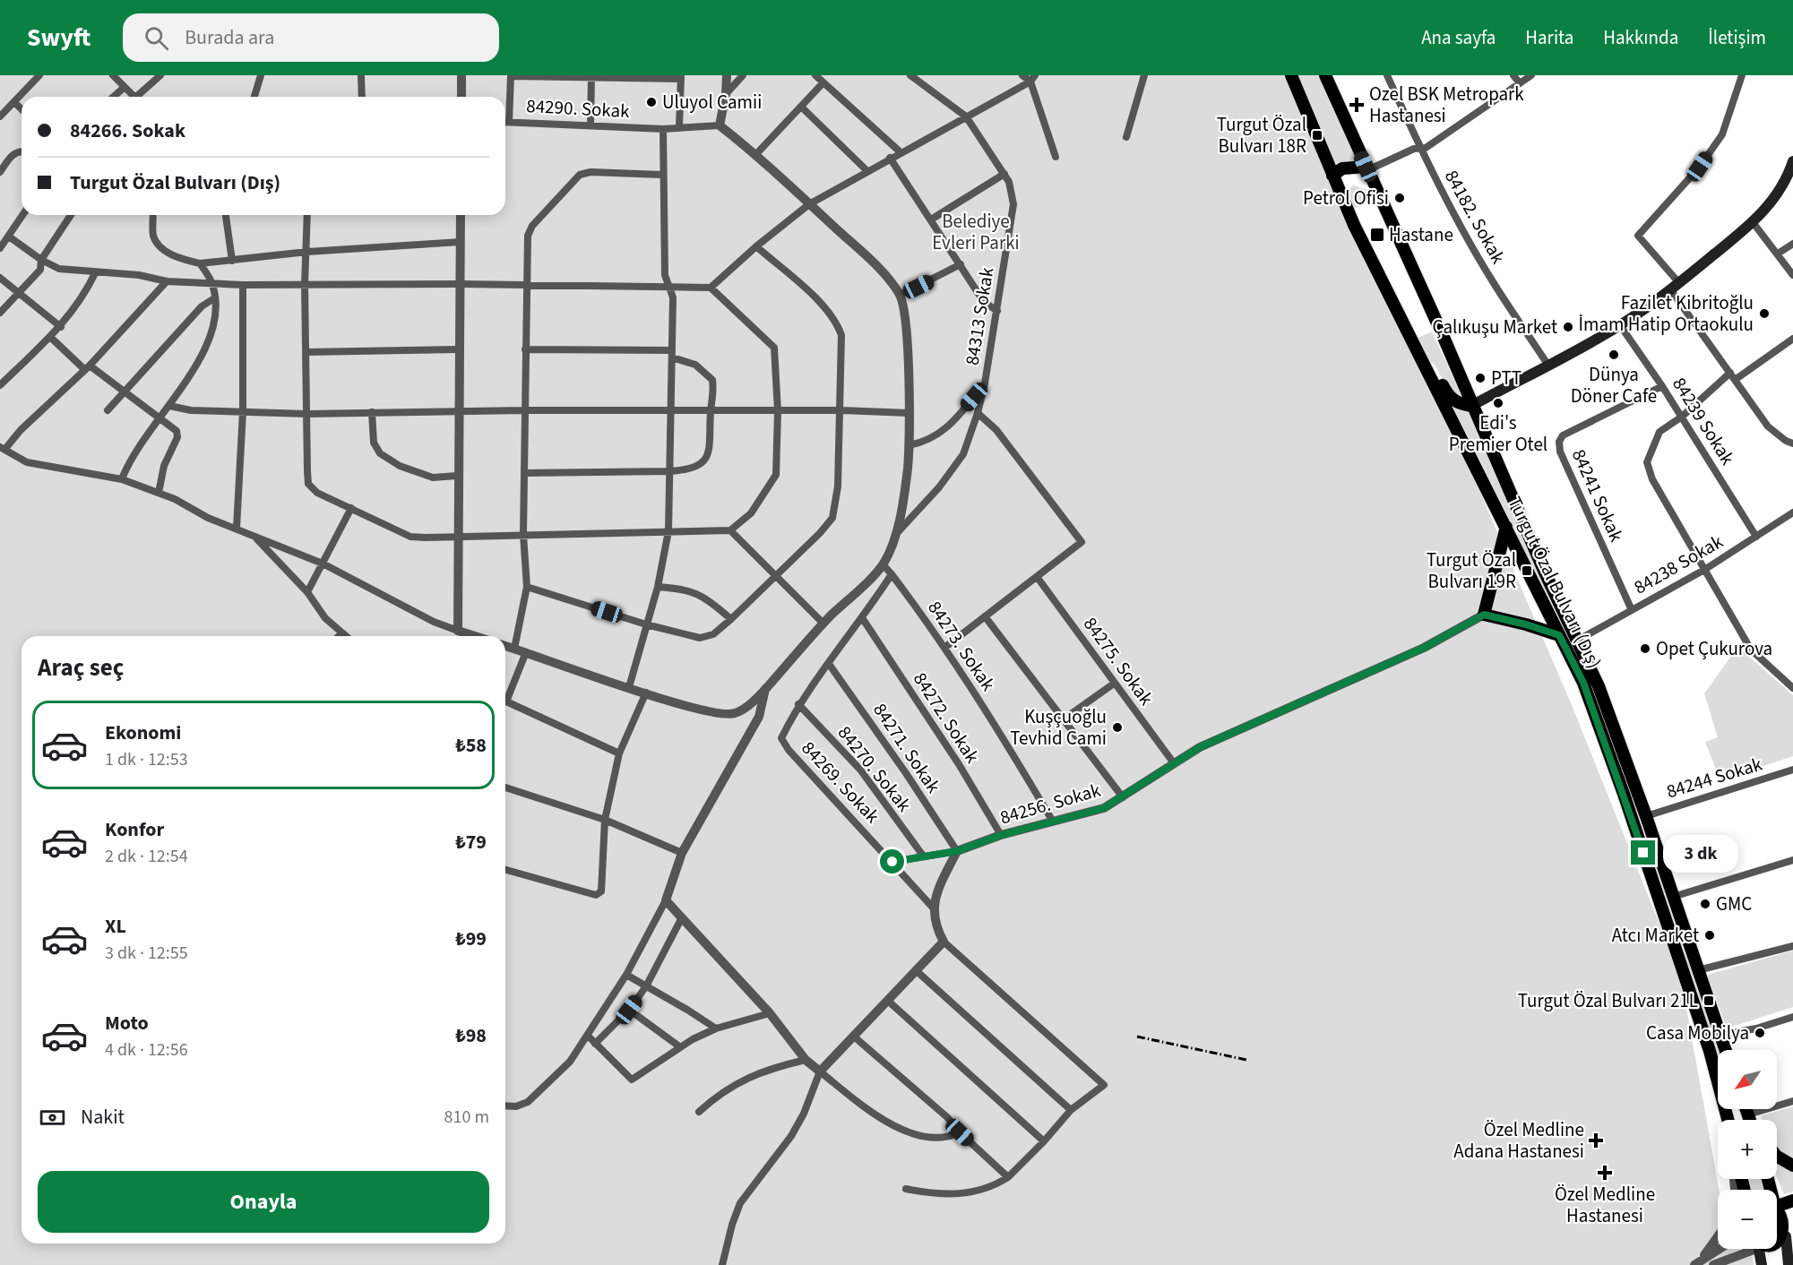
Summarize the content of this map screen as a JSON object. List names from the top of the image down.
{
  "streets": {
    "main road": ["Turgut Özal Bulvarı (Dış)"],
    "street": [
      "84290. Sokak",
      "84182. Sokak",
      "84313 Sokak",
      "84239 Sokak",
      "84241 Sokak",
      "84238 Sokak",
      "84273. Sokak",
      "84275. Sokak",
      "84272. Sokak",
      "84271. Sokak",
      "84270. Sokak",
      "84244 Sokak",
      "84269. Sokak",
      "84256. Sokak"
    ]
  },
  "crossings": [
    ["84239 Sokak", "84241 Sokak"],
    ["84239 Sokak", "84238 Sokak"],
    ["84241 Sokak", "84238 Sokak"],
    ["84238 Sokak", "Turgut Özal Bulvarı (Dış)"],
    ["Turgut Özal Bulvarı (Dış)", "84244 Sokak"],
    ["84273. Sokak", "84269. Sokak"],
    ["84273. Sokak", "84256. Sokak"],
    ["84275. Sokak", "84256. Sokak"],
    ["84272. Sokak", "84269. Sokak"],
    ["84272. Sokak", "84256. Sokak"],
    ["84271. Sokak", "84269. Sokak"],
    ["84271. Sokak", "84256. Sokak"],
    ["84270. Sokak", "84269. Sokak"]
  ],
  "parks": ["Belediye Evleri Parki"],
  "places": {
    "other": [
      "Uluyol Camii",
      "Petrol Ofisi",
      "Fazilet Kibritoğlu İmam Hatip Ortaokulu",
      "Çalıkuşu Market",
      "Dünya Döner Cafe",
      "PTT",
      "Edi's Premier Otel",
      "Opet Çukurova",
      "Kuşçuoğlu Tevhid Cami",
      "GMC",
      "Atcı Market",
      "Casa Mobilya"
    ],
    "health": ["Ozel BSK Metropark Hastanesi", "Özel Medline Adana Hastanesi", "Özel Medline Hastanesi"],
    "transit": [
      "Turgut Özal Bulvarı 18R",
      "Hastane",
      "Turgut Özal Bulvarı 19R",
      "Turgut Özal Bulvarı 21L"
    ]
  },
  "north": "bottom left",
  "page": {
    "header": "Swyft",
    "search": "Burada ara",
    "nav": [
      "Ana sayfa",
      "Harita",
      "Hakkında",
      "İletişim"
    ],
    "banner": ["84266. Sokak", "Turgut Özal Bulvarı (Dış)"],
    "heading": "Araç seç",
    "list": [
      {
        "name": "Ekonomi",
        "note": "1 dk · 12:53",
        "value": "₺58"
      },
      {
        "name": "Konfor",
        "note": "2 dk · 12:54",
        "value": "₺79"
      },
      {
        "name": "XL",
        "note": "3 dk · 12:55",
        "value": "₺99"
      },
      {
        "name": "Moto",
        "note": "4 dk · 12:56",
        "value": "₺98"
      }
    ],
    "bubble": "3 dk",
    "map_buttons": ["+", "−"],
    "pay": ["Nakit", "810 m"],
    "buttons": "Onayla"
  }
}
